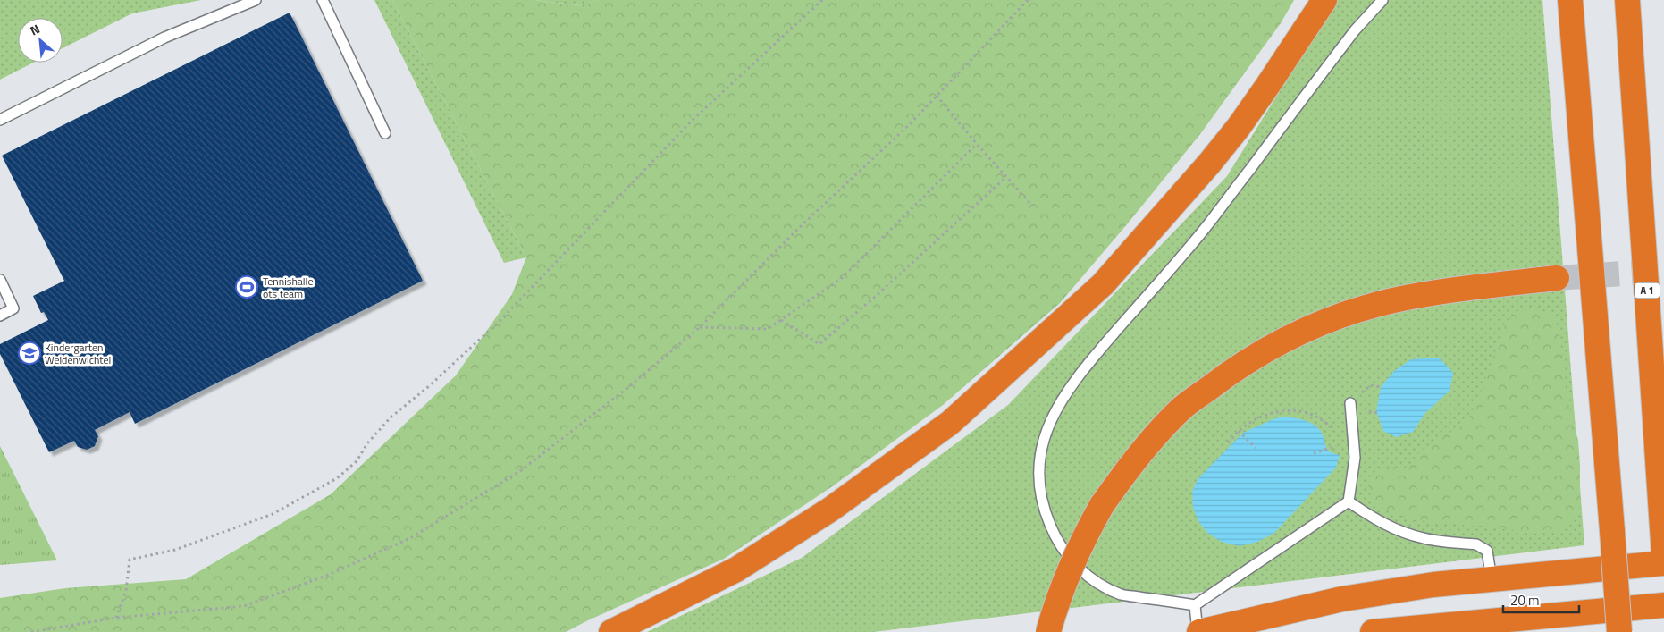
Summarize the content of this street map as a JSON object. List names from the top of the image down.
{
  "streets": {
    "highway": ["A 1"]
  },
  "places": {
    "sports": ["Tennishalle ots team"],
    "school or university": ["Kindergarten Weidenwichtel"]
  },
  "scale_bar": "20 m",
  "north": "top left"
}
